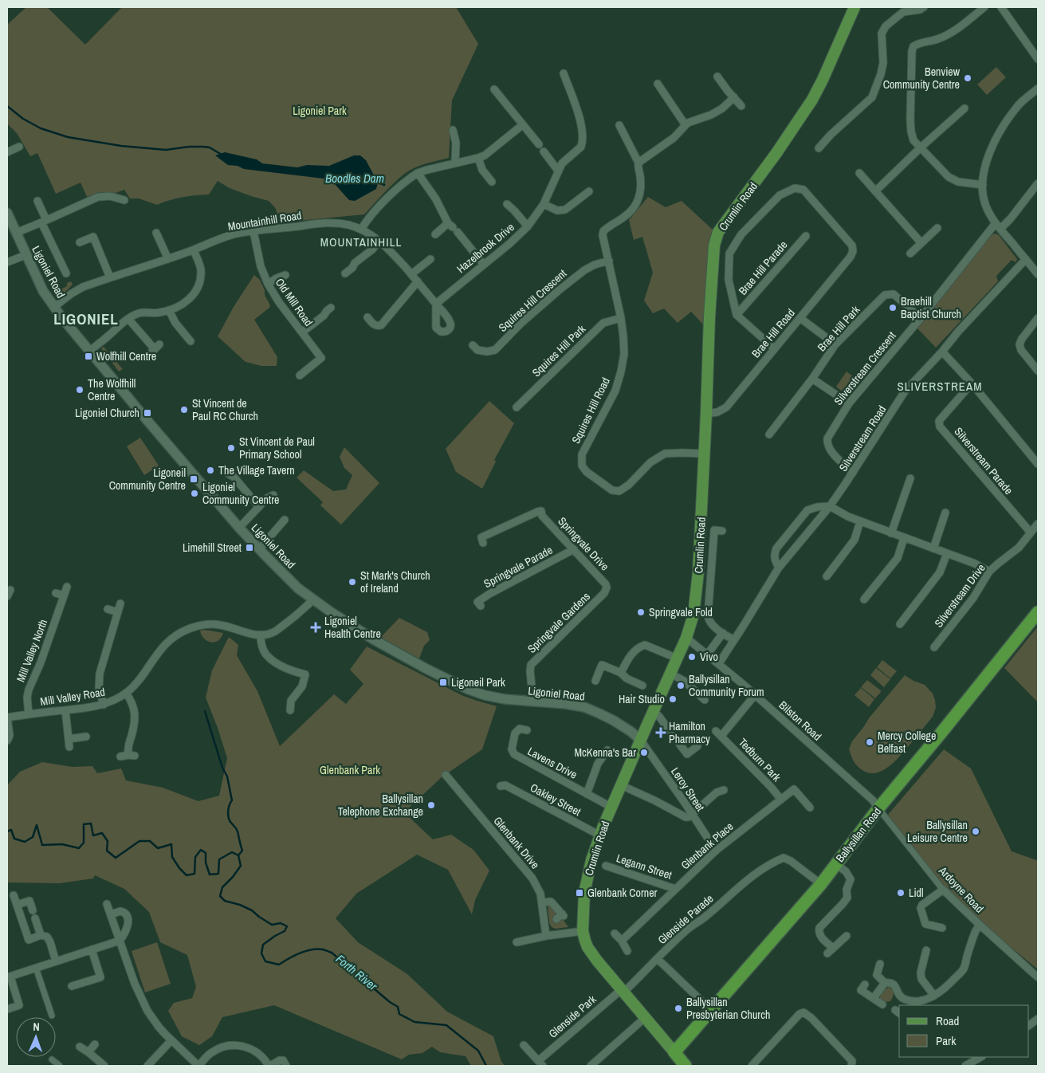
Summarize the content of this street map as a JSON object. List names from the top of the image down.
{
  "streets": {
    "highway": ["Crumlin Road", "Ballysillan Road"],
    "street": [
      "Mountainhill Road",
      "Hazelbrook Drive",
      "Brae Hill Parade",
      "Ligoniel Road",
      "Squires Hill Crescent",
      "Old Mill Road",
      "Brae Hill Park",
      "Brae Hill Road",
      "Squires Hill Park",
      "Silverstream Crescent",
      "Squires Hill Road",
      "Silverstream Road",
      "Silverstream Parade",
      "Springvale Drive",
      "Springvale Parade",
      "Silverstream Drive",
      "Springvale Gardens",
      "Mill Valley North",
      "Mill Valley Road",
      "Bilston Road",
      "Tedburn Park",
      "Lavens Drive",
      "Leroy Street",
      "Oakley Street",
      "Glenbank Drive",
      "Glenbank Place",
      "Legann Street",
      "Ardoyne Road",
      "Glenside Parade",
      "Glenside Park"
    ]
  },
  "crossings": [
    ["Crumlin Road", "Ligoniel Road"],
    ["Crumlin Road", "Brae Hill Road"],
    ["Crumlin Road", "Squires Hill Road"],
    ["Crumlin Road", "Bilston Road"],
    ["Crumlin Road", "Lavens Drive"],
    ["Crumlin Road", "Leroy Street"],
    ["Crumlin Road", "Oakley Street"],
    ["Crumlin Road", "Ballysillan Road"],
    ["Crumlin Road", "Glenside Parade"],
    ["Crumlin Road", "Glenside Park"],
    ["Mountainhill Road", "Hazelbrook Drive"],
    ["Mountainhill Road", "Ligoniel Road"],
    ["Mountainhill Road", "Old Mill Road"],
    ["Brae Hill Parade", "Brae Hill Road"],
    ["Ligoniel Road", "Springvale Gardens"],
    ["Ligoniel Road", "Mill Valley Road"],
    ["Ligoniel Road", "Leroy Street"],
    ["Squires Hill Crescent", "Squires Hill Road"],
    ["Brae Hill Park", "Silverstream Crescent"],
    ["Squires Hill Park", "Squires Hill Road"],
    ["Silverstream Crescent", "Silverstream Road"],
    ["Silverstream Road", "Bilston Road"],
    ["Silverstream Parade", "Silverstream Drive"],
    ["Springvale Drive", "Springvale Parade"],
    ["Springvale Drive", "Springvale Gardens"],
    ["Mill Valley North", "Mill Valley Road"],
    ["Bilston Road", "Tedburn Park"],
    ["Bilston Road", "Ballysillan Road"],
    ["Bilston Road", "Ardoyne Road"],
    ["Tedburn Park", "Glenbank Place"],
    ["Leroy Street", "Glenbank Place"],
    ["Ballysillan Road", "Ardoyne Road"],
    ["Ballysillan Road", "Glenside Parade"],
    ["Glenbank Place", "Legann Street"],
    ["Glenside Parade", "Glenside Park"]
  ],
  "districts": ["MOUNTAINHILL", "LIGONIEL", "SLIVERSTREAM"],
  "water": ["Boodles Dam", "Forth River"],
  "parks": ["Ligoniel Park", "Glenbank Park"],
  "places": {
    "other": [
      "Benview Community Centre",
      "Braehill Baptist Church",
      "The Wolfhill Centre",
      "St Vincent de Paul RC Church",
      "St Vincent de Paul Primary School",
      "The Village Tavern",
      "Ligoniel Community Centre",
      "St Mark's Church of Ireland",
      "Springvale Fold",
      "Vivo",
      "Ballysillan Community Forum",
      "Hair Studio",
      "Mercy College Belfast",
      "McKenna's Bar",
      "Ballysillan Telephone Exchange",
      "Ballysillan Leisure Centre",
      "Lidl",
      "Ballysillan Presbyterian Church"
    ],
    "transit": [
      "Wolfhill Centre",
      "Ligoniel Church",
      "Ligoneil Community Centre",
      "Limehill Street",
      "Ligoneil Park",
      "Glenbank Corner"
    ],
    "health": ["Ligoniel Health Centre", "Hamilton Pharmacy"]
  },
  "legend": ["Road", "Park"],
  "north": "top"
}
